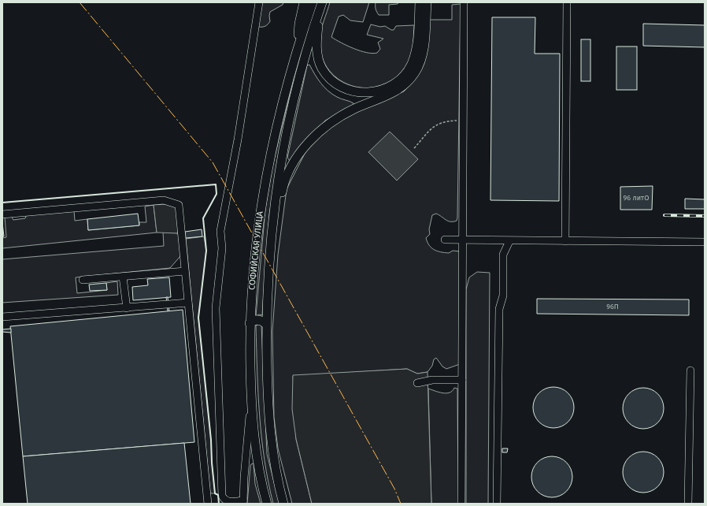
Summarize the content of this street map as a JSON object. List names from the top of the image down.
{
  "streets": {
    "main road": ["СОФИЙСКАЯ УЛИЦА"]
  },
  "house_numbers": ["96 литО", "96П"]
}
